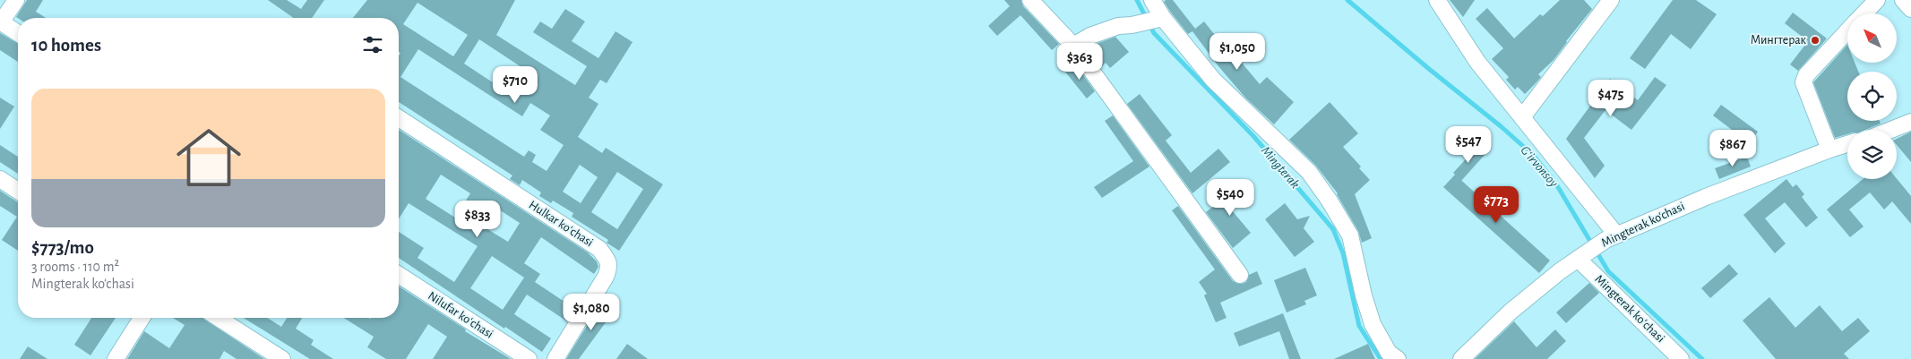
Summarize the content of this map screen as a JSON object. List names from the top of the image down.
{
  "streets": {
    "street": [
      "Hulkar koʻchasi",
      "Mingterak ko‘chasi",
      "Mingterak koʻchasi",
      "Nilufar koʻchasi"
    ]
  },
  "crossings": [
    ["Mingterak ko‘chasi", "Mingterak koʻchasi"]
  ],
  "water": ["G‘irvonsoy", "Mingterak"],
  "places": ["Мингтерак"],
  "north": "top left",
  "page": {
    "heading": "10 homes",
    "price": [
      "$1,050",
      "$363",
      "$710",
      "$475",
      "$547",
      "$867",
      "$540",
      "$773",
      "$833",
      "$1,080"
    ],
    "list": [
      {
        "name": "$773/mo",
        "note": "3 rooms · 110 m² · Mingterak ko‘chasi"
      }
    ]
  }
}
